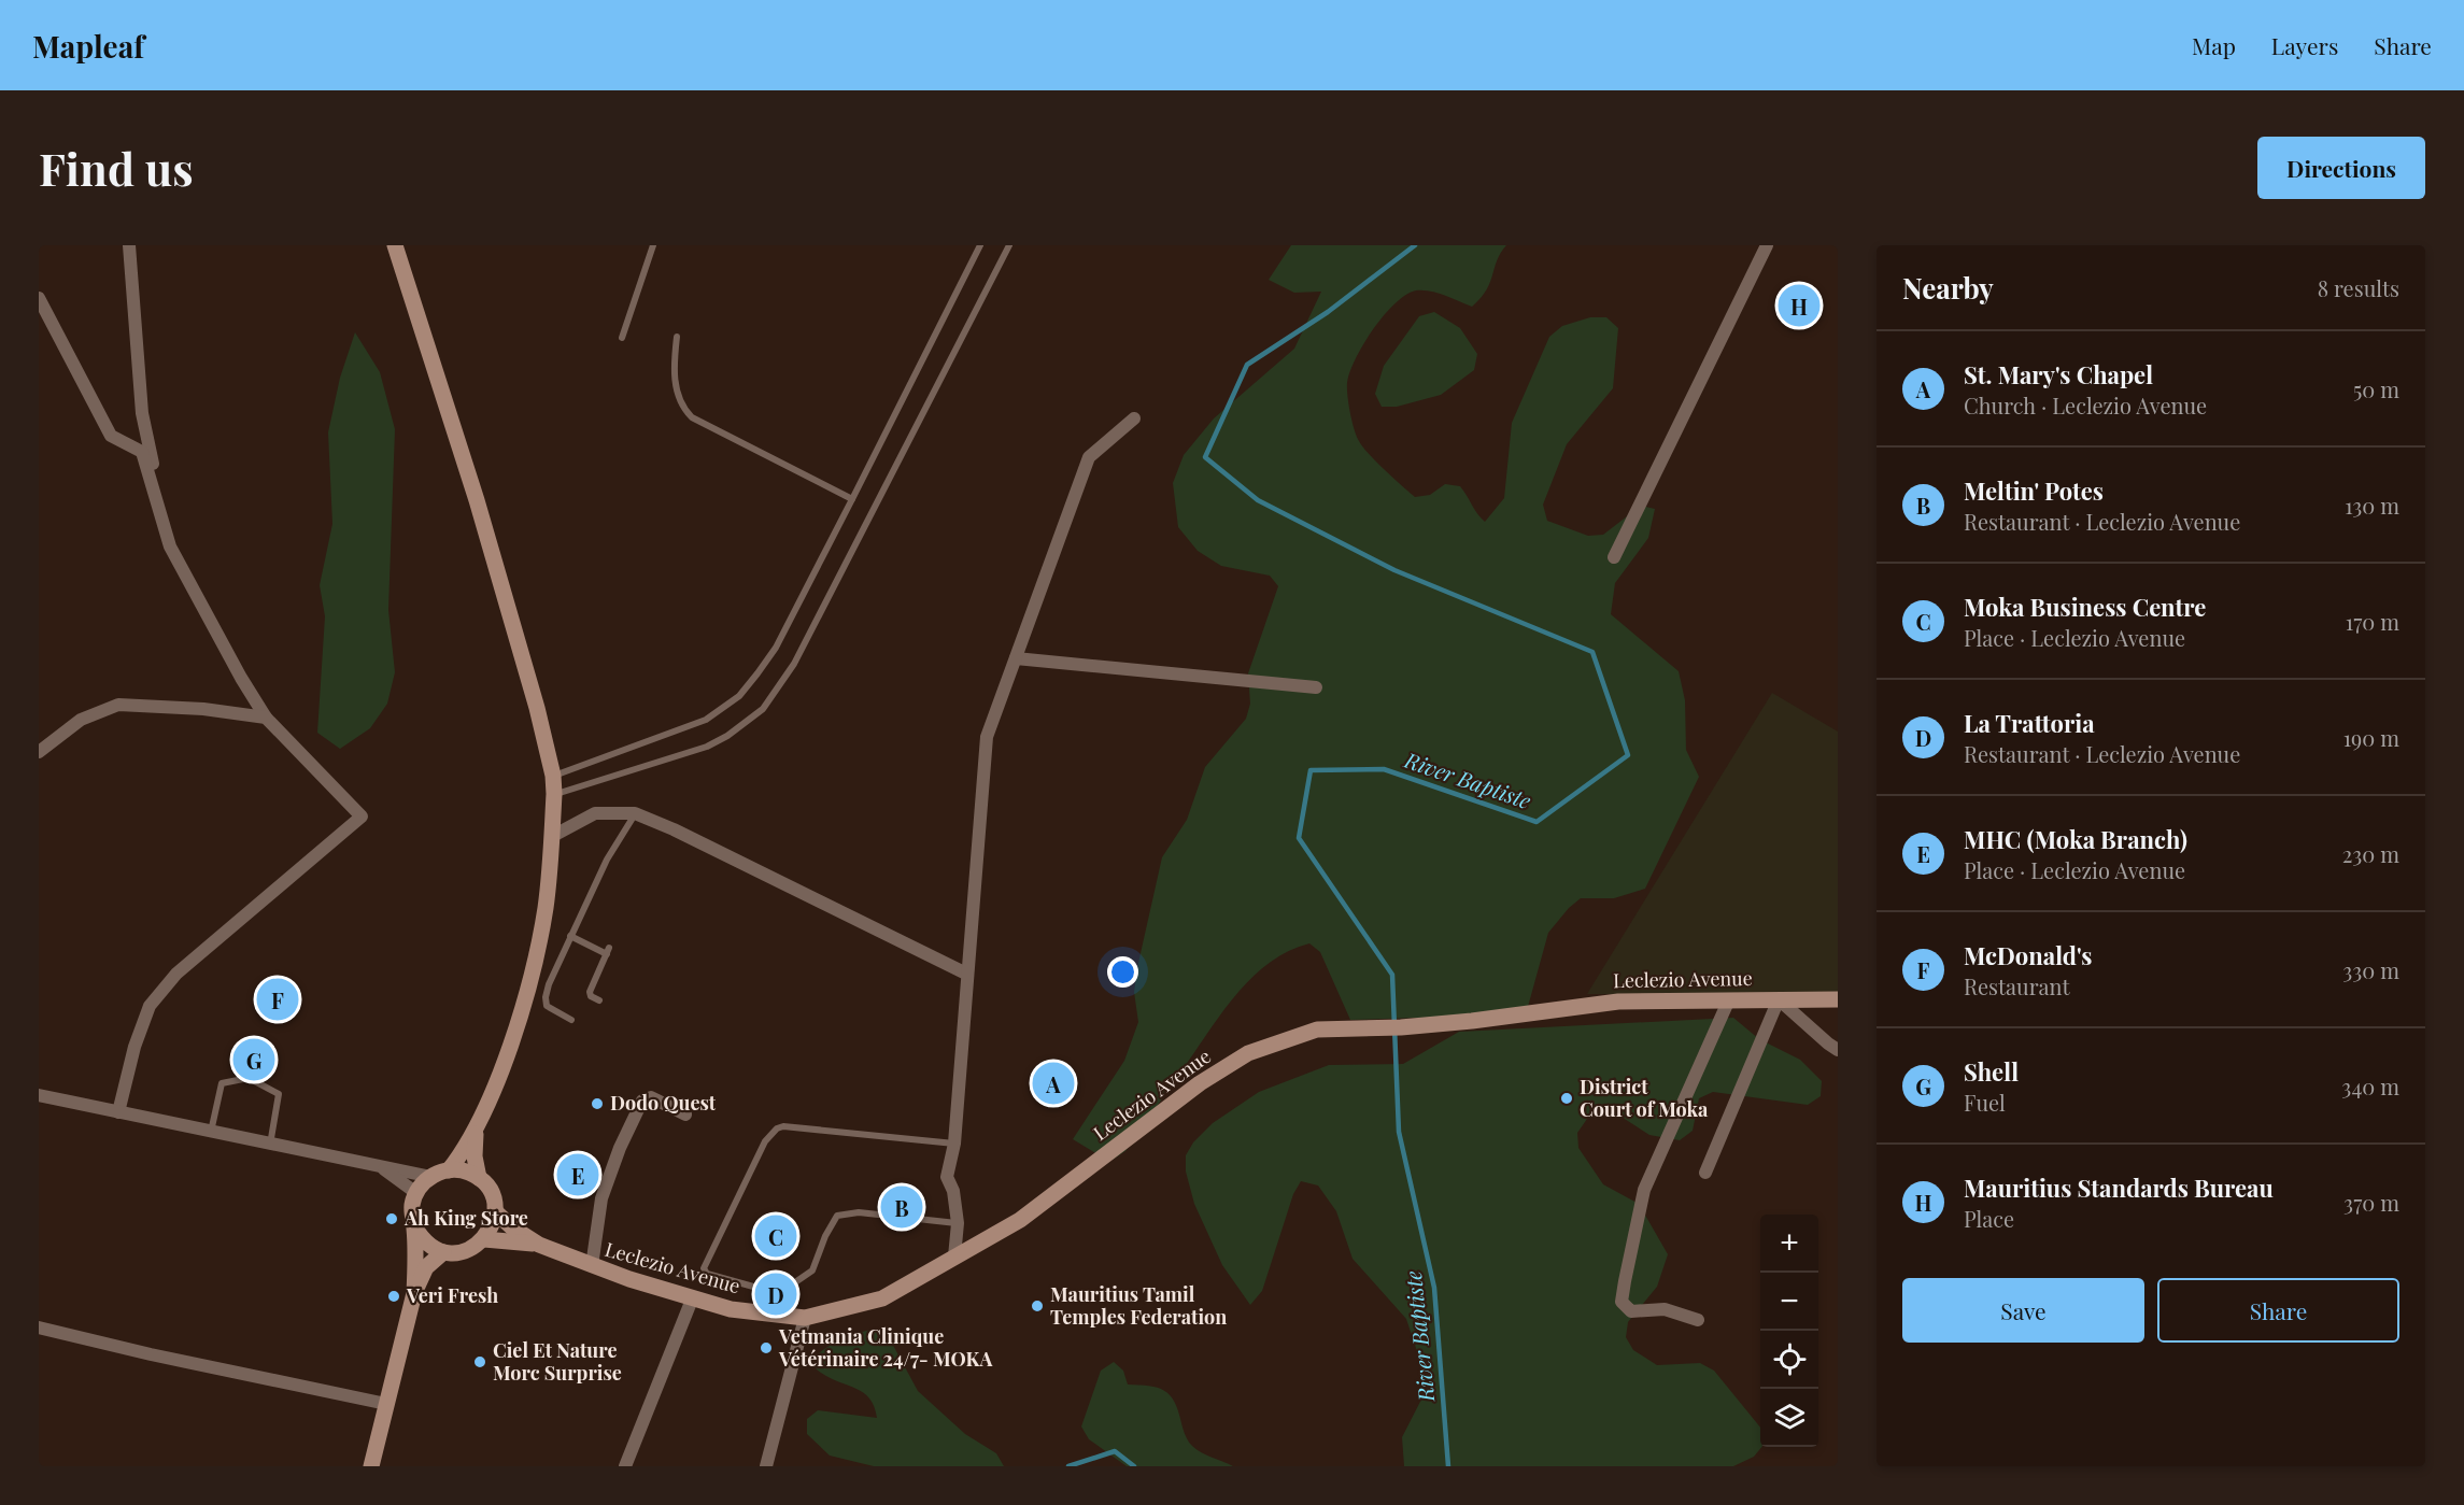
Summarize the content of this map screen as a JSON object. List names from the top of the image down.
{
  "streets": {
    "main road": ["Leclezio Avenue"]
  },
  "water": ["River Baptiste"],
  "places": [
    "District Court of Moka",
    "Dodo Quest",
    "Ah King Store",
    "Veri Fresh",
    "Mauritius Tamil Temples Federation",
    "Vetmania Clinique Vétérinaire 24/7- MOKA",
    "Ciel Et Nature Morc Surprise"
  ],
  "page": {
    "header": "Mapleaf",
    "nav": ["Map", "Layers", "Share"],
    "buttons": [
      "Directions",
      ["Save", "Share"]
    ],
    "title": "Find us",
    "heading": ["Nearby", "8 results"],
    "pins": [
      "H",
      "F",
      "G",
      "A",
      "E",
      "B",
      "C",
      "D"
    ],
    "list": [
      {
        "mark": "A",
        "name": "St. Mary's Chapel",
        "note": "Church · Leclezio Avenue",
        "value": "50 m"
      },
      {
        "mark": "B",
        "name": "Meltin' Potes",
        "note": "Restaurant · Leclezio Avenue",
        "value": "130 m"
      },
      {
        "mark": "C",
        "name": "Moka Business Centre",
        "note": "Place · Leclezio Avenue",
        "value": "170 m"
      },
      {
        "mark": "D",
        "name": "La Trattoria",
        "note": "Restaurant · Leclezio Avenue",
        "value": "190 m"
      },
      {
        "mark": "E",
        "name": "MHC (Moka Branch)",
        "note": "Place · Leclezio Avenue",
        "value": "230 m"
      },
      {
        "mark": "F",
        "name": "McDonald's",
        "note": "Restaurant",
        "value": "330 m"
      },
      {
        "mark": "G",
        "name": "Shell",
        "note": "Fuel",
        "value": "340 m"
      },
      {
        "mark": "H",
        "name": "Mauritius Standards Bureau",
        "note": "Place",
        "value": "370 m"
      }
    ],
    "map_buttons": ["+", "−"]
  }
}
